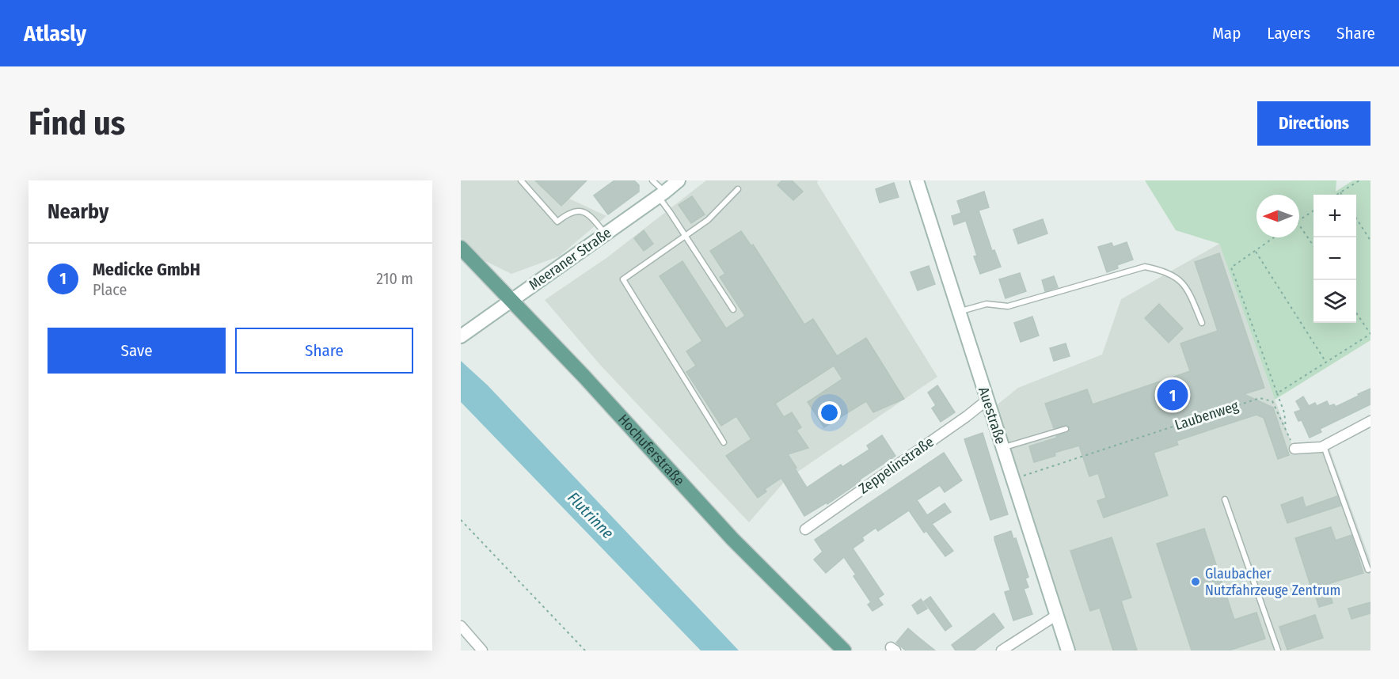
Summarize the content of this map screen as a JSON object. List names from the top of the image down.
{
  "streets": {
    "main road": ["Hochuferstraße"],
    "street": ["Meeraner Straße", "Auestraße", "Zeppelinstraße"],
    "path": ["Laubenweg"]
  },
  "crossings": [
    ["Meeraner Straße", "Hochuferstraße"],
    ["Auestraße", "Laubenweg"],
    ["Auestraße", "Zeppelinstraße"]
  ],
  "water": ["Flutrinne"],
  "places": ["Glaubacher Nutzfahrzeuge Zentrum"],
  "north": "left",
  "page": {
    "header": "Atlasly",
    "nav": ["Map", "Layers", "Share"],
    "buttons": [
      "Directions",
      ["Save", "Share"]
    ],
    "title": "Find us",
    "heading": "Nearby",
    "map_buttons": ["+", "−"],
    "list": [
      {
        "mark": "1",
        "name": "Medicke GmbH",
        "note": "Place",
        "value": "210 m"
      }
    ],
    "pins": "1"
  }
}
